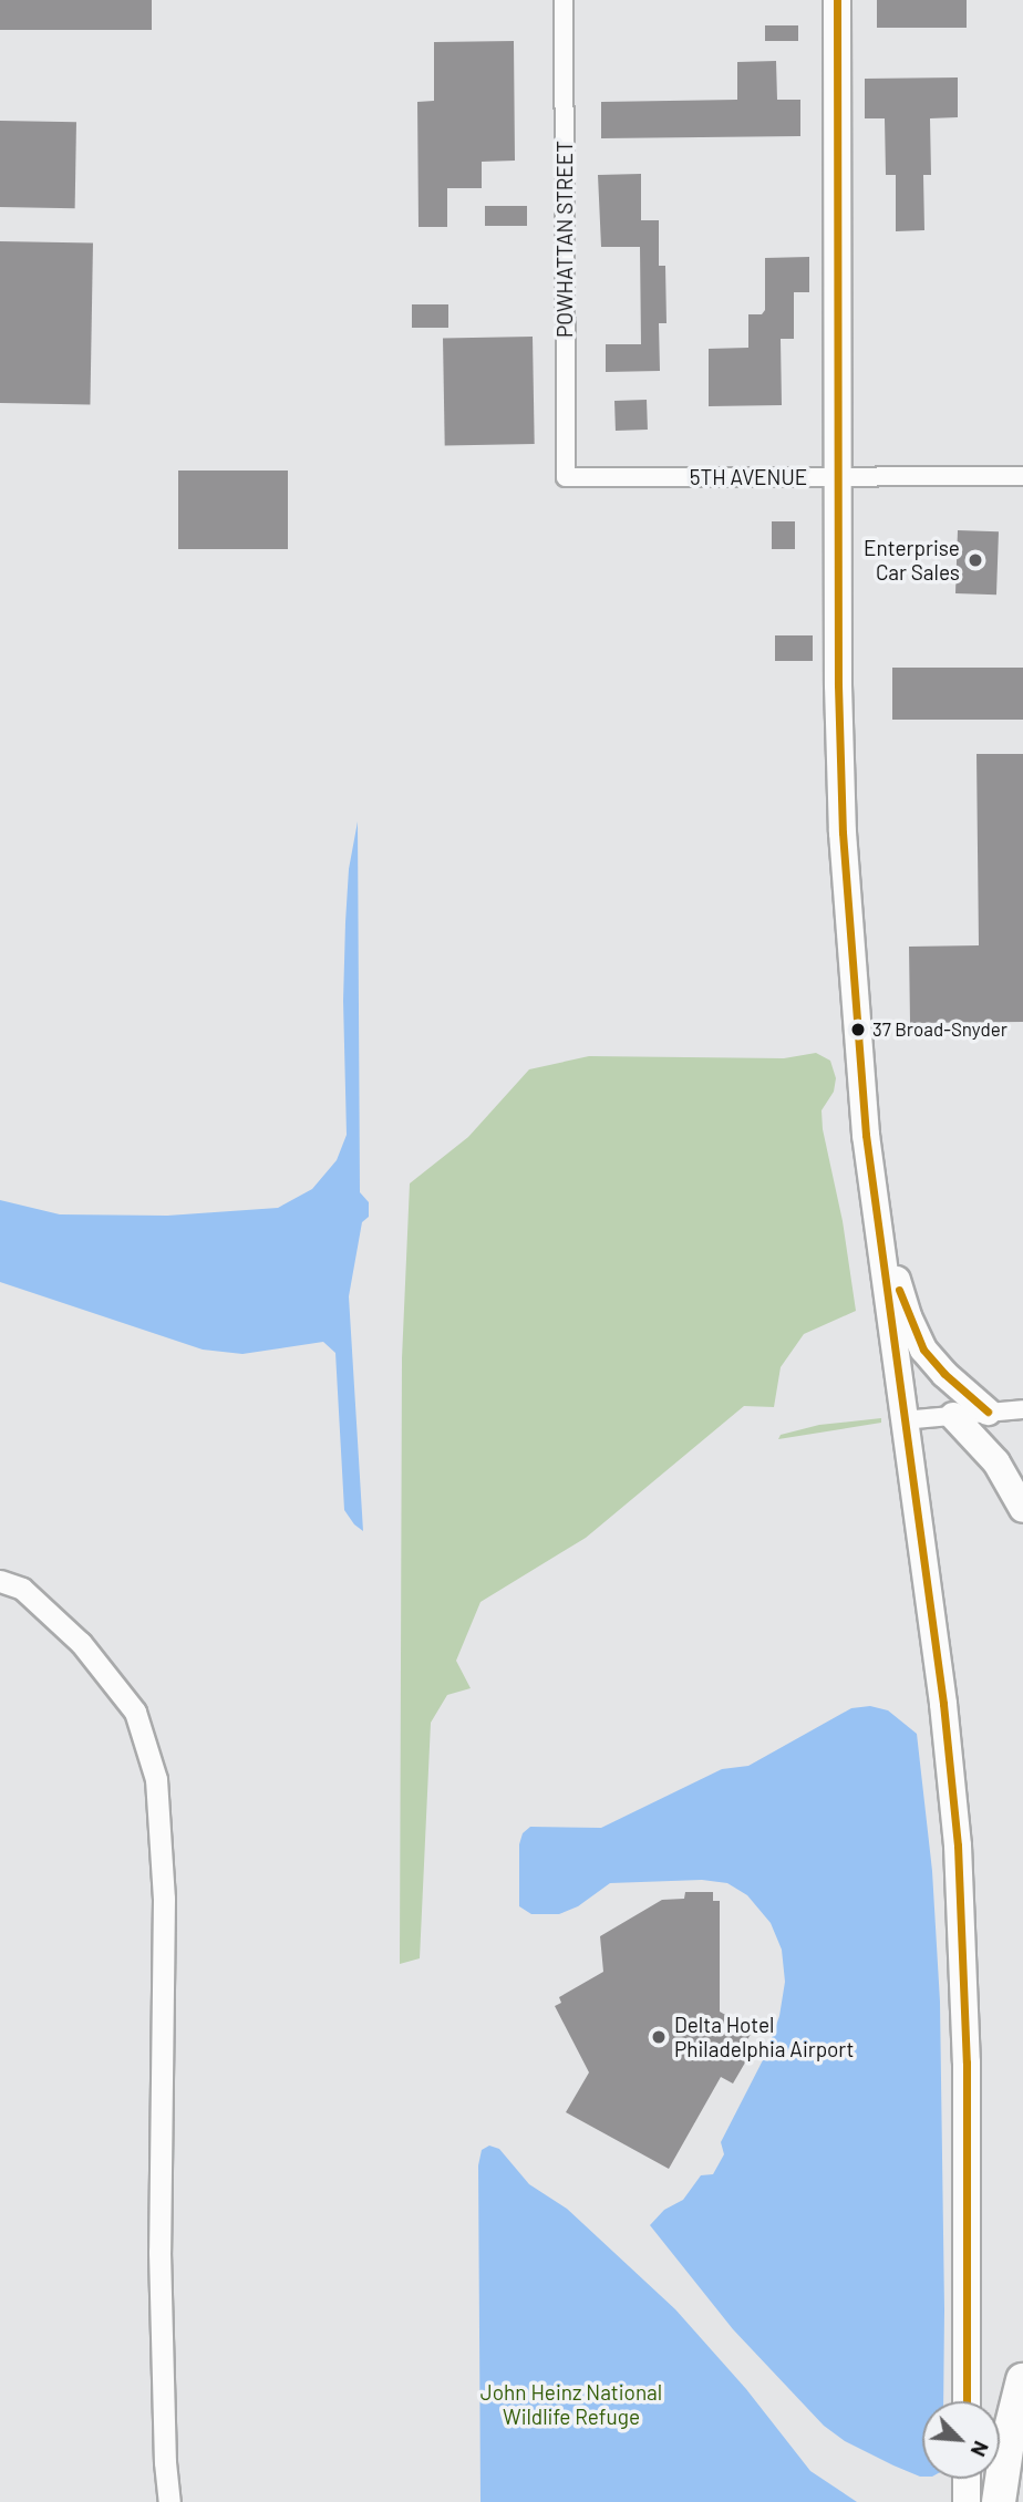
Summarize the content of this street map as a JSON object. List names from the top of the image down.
{
  "streets": {
    "street": ["POWHATTAN STREET", "5TH AVENUE"]
  },
  "crossings": [
    ["POWHATTAN STREET", "5TH AVENUE"]
  ],
  "parks": ["John Heinz National Wildlife Refuge"],
  "places": ["Enterprise Car Sales", "37 Broad-Snyder", "Delta Hotel Philadelphia Airport"],
  "lines": ["transit line 37"],
  "north": "bottom right"
}
